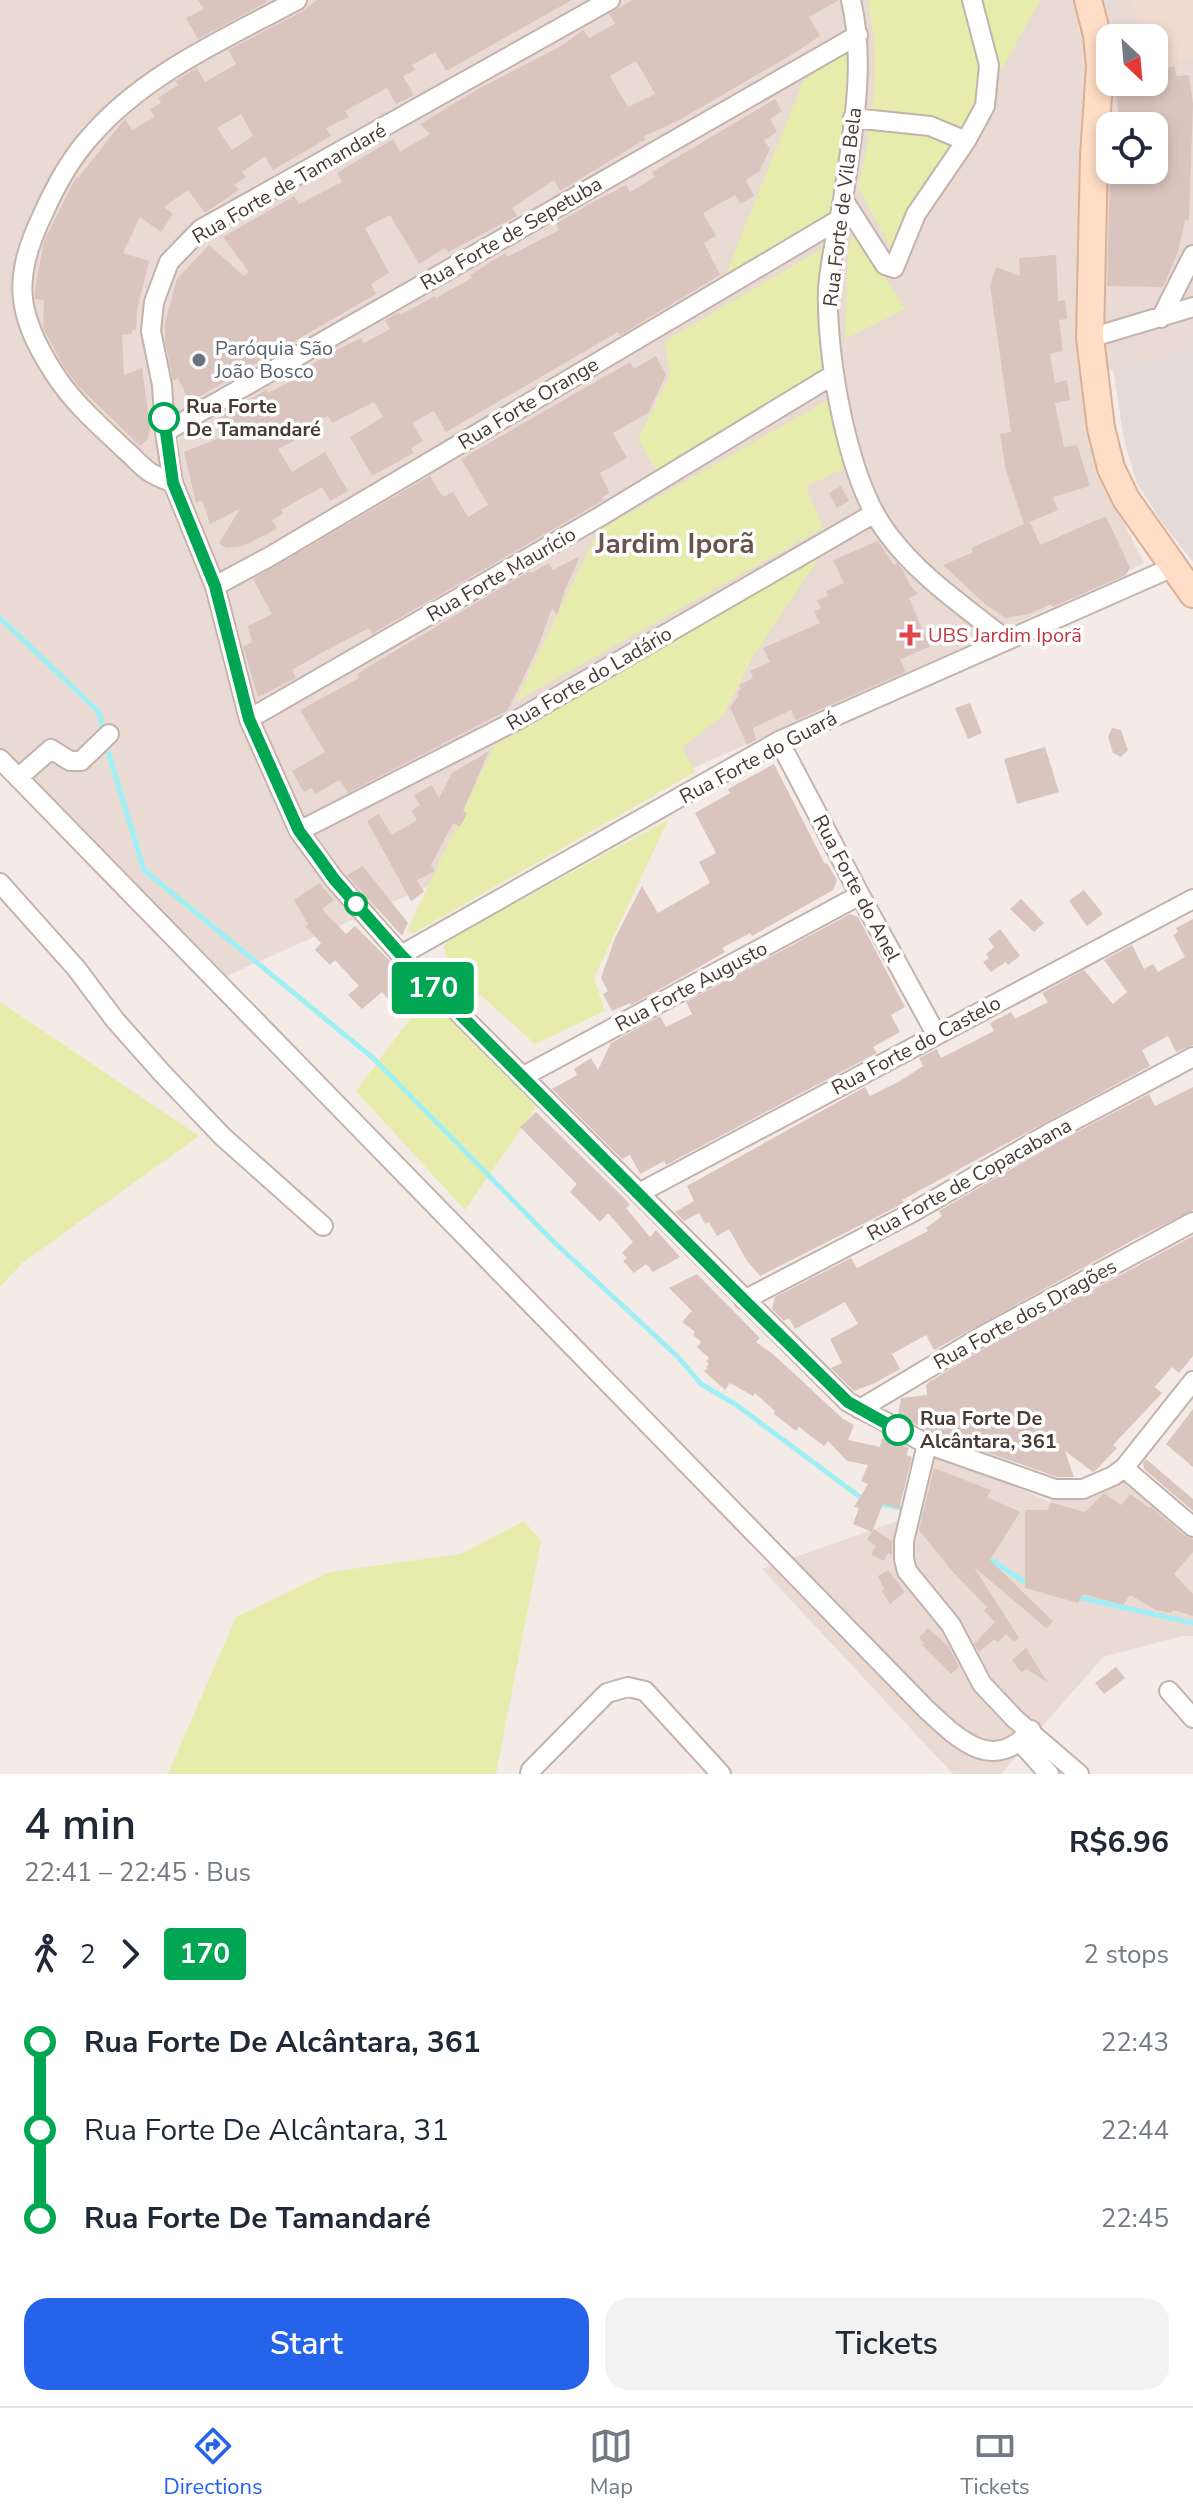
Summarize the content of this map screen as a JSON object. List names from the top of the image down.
{
  "streets": {
    "street": [
      "Rua Forte de Tamandaré",
      "Rua Forte de Vila Bela",
      "Rua Forte de Sepetuba",
      "Rua Forte Orange",
      "Rua Forte Maurício",
      "Rua Forte do Ladário",
      "Rua Forte do Guará",
      "Rua Forte do Anel",
      "Rua Forte Augusto",
      "Rua Forte do Castelo",
      "Rua Forte de Copacabana",
      "Rua Forte dos Dragões"
    ]
  },
  "crossings": [
    ["Rua Forte de Tamandaré", "Rua Forte de Sepetuba"],
    ["Rua Forte de Tamandaré", "Rua Forte Orange"],
    ["Rua Forte de Tamandaré", "Rua Forte Maurício"],
    ["Rua Forte de Tamandaré", "Rua Forte do Ladário"],
    ["Rua Forte de Tamandaré", "Rua Forte do Guará"],
    ["Rua Forte de Tamandaré", "Rua Forte Augusto"],
    ["Rua Forte de Tamandaré", "Rua Forte do Castelo"],
    ["Rua Forte de Tamandaré", "Rua Forte de Copacabana"],
    ["Rua Forte de Tamandaré", "Rua Forte dos Dragões"],
    ["Rua Forte de Vila Bela", "Rua Forte de Sepetuba"],
    ["Rua Forte de Vila Bela", "Rua Forte Orange"],
    ["Rua Forte de Vila Bela", "Rua Forte Maurício"],
    ["Rua Forte de Vila Bela", "Rua Forte do Ladário"],
    ["Rua Forte de Vila Bela", "Rua Forte do Guará"],
    ["Rua Forte do Guará", "Rua Forte do Anel"],
    ["Rua Forte do Anel", "Rua Forte Augusto"],
    ["Rua Forte do Anel", "Rua Forte do Castelo"]
  ],
  "districts": ["Jardim Iporã"],
  "places": {
    "other": ["Paróquia São João Bosco", "Rua Forte De Tamandaré", "Rua Forte De Alcântara, 361"],
    "health": ["UBS Jardim Iporã"]
  },
  "lines": ["bus line 170"],
  "north": "bottom right",
  "page": {
    "on_map": "170",
    "heading": ["4 min", "22:41 – 22:45 · Bus", "R$6.96"],
    "legs": ["2", "170", "2 stops"],
    "list": [
      {
        "name": "Rua Forte De Alcântara, 361",
        "value": "22:43"
      },
      {
        "name": "Rua Forte De Alcântara, 31",
        "value": "22:44"
      },
      {
        "name": "Rua Forte De Tamandaré",
        "value": "22:45"
      }
    ],
    "buttons": ["Start", "Tickets"],
    "tabs": ["Directions", "Map", "Tickets"]
  }
}
